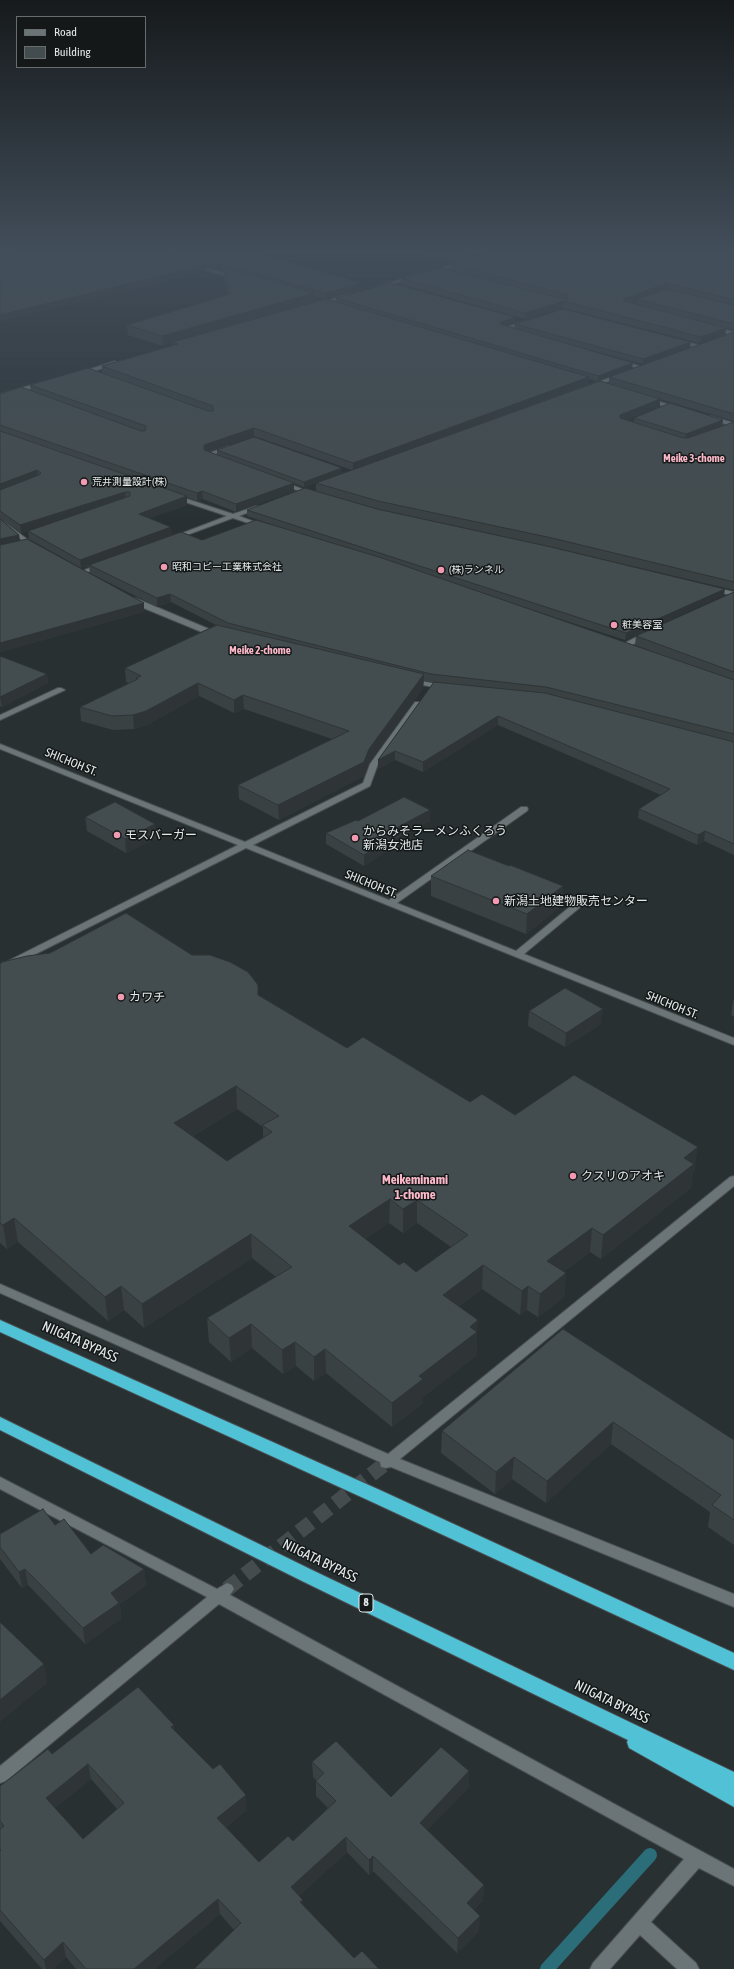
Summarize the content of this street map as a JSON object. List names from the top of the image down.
{
  "streets": {
    "highway": ["NIIGATA BYPASS", "8"],
    "street": ["SHICHOH ST."]
  },
  "districts": ["Meike 3-chome", "Meike 2-chome", "Meikeminami 1-chome"],
  "places": [
    "荒井測量設計(株)",
    "昭和コピー工業株式会社",
    "(株)ランネル",
    "粧美容室",
    "モスバーガー",
    "からみそラーメンふくろう 新潟女池店",
    "新潟土地建物販売センター",
    "カワチ",
    "クスリのアオキ"
  ],
  "legend": ["Road", "Building"]
}
